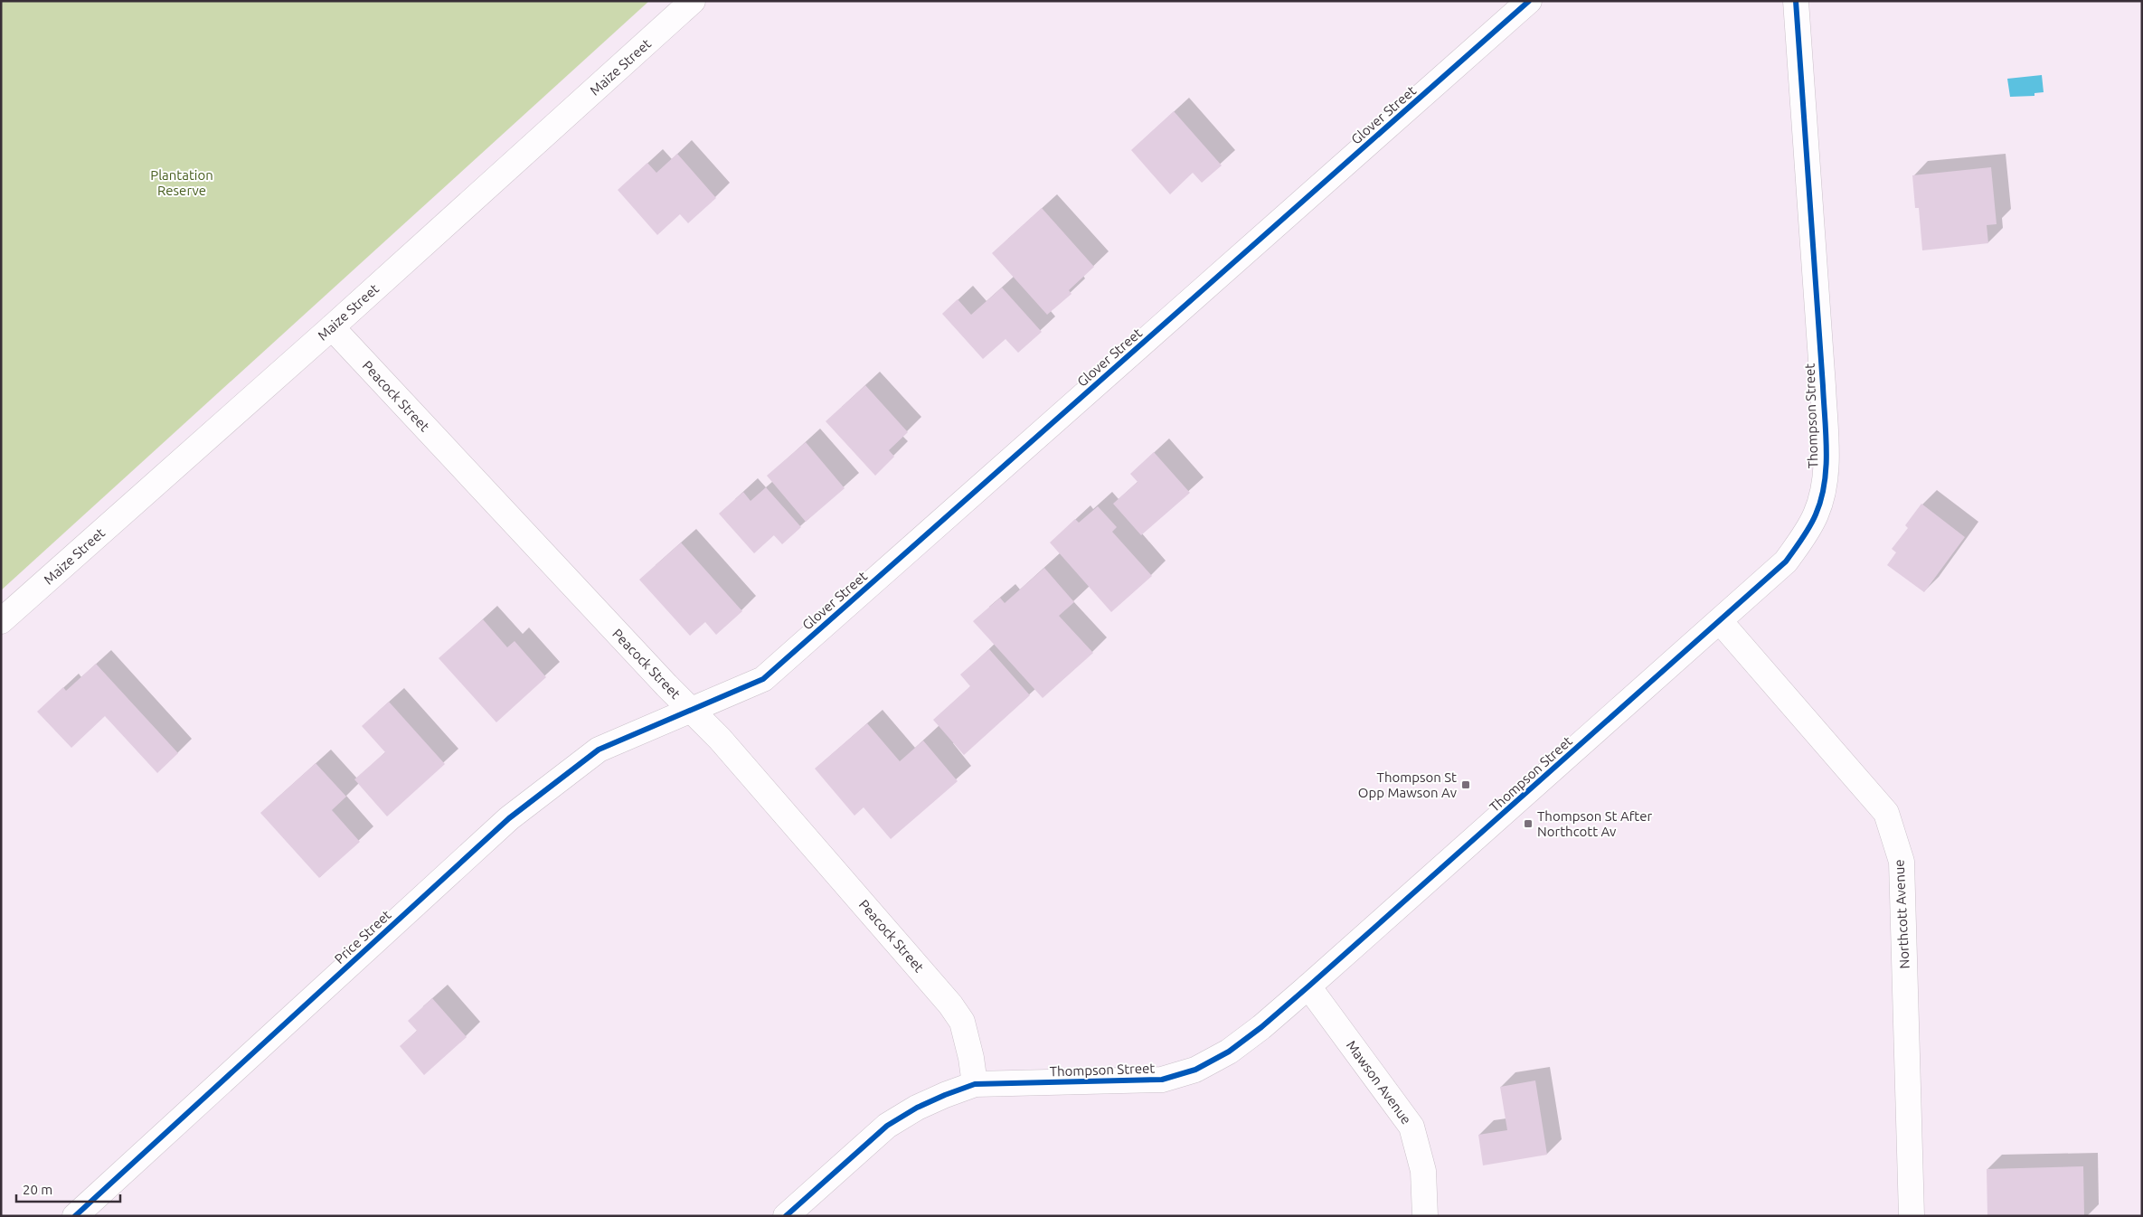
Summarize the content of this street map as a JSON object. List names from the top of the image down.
{
  "streets": {
    "street": [
      "Maize Street",
      "Glover Street",
      "Peacock Street",
      "Thompson Street",
      "Northcott Avenue",
      "Price Street",
      "Mawson Avenue"
    ]
  },
  "crossings": [
    ["Maize Street", "Peacock Street"],
    ["Glover Street", "Peacock Street"],
    ["Glover Street", "Price Street"],
    ["Peacock Street", "Thompson Street"],
    ["Peacock Street", "Price Street"],
    ["Thompson Street", "Northcott Avenue"],
    ["Thompson Street", "Mawson Avenue"]
  ],
  "parks": ["Plantation Reserve"],
  "places": {
    "transit": ["Thompson St Opp Mawson Av", "Thompson St After Northcott Av"]
  },
  "scale_bar": "20 m"
}
